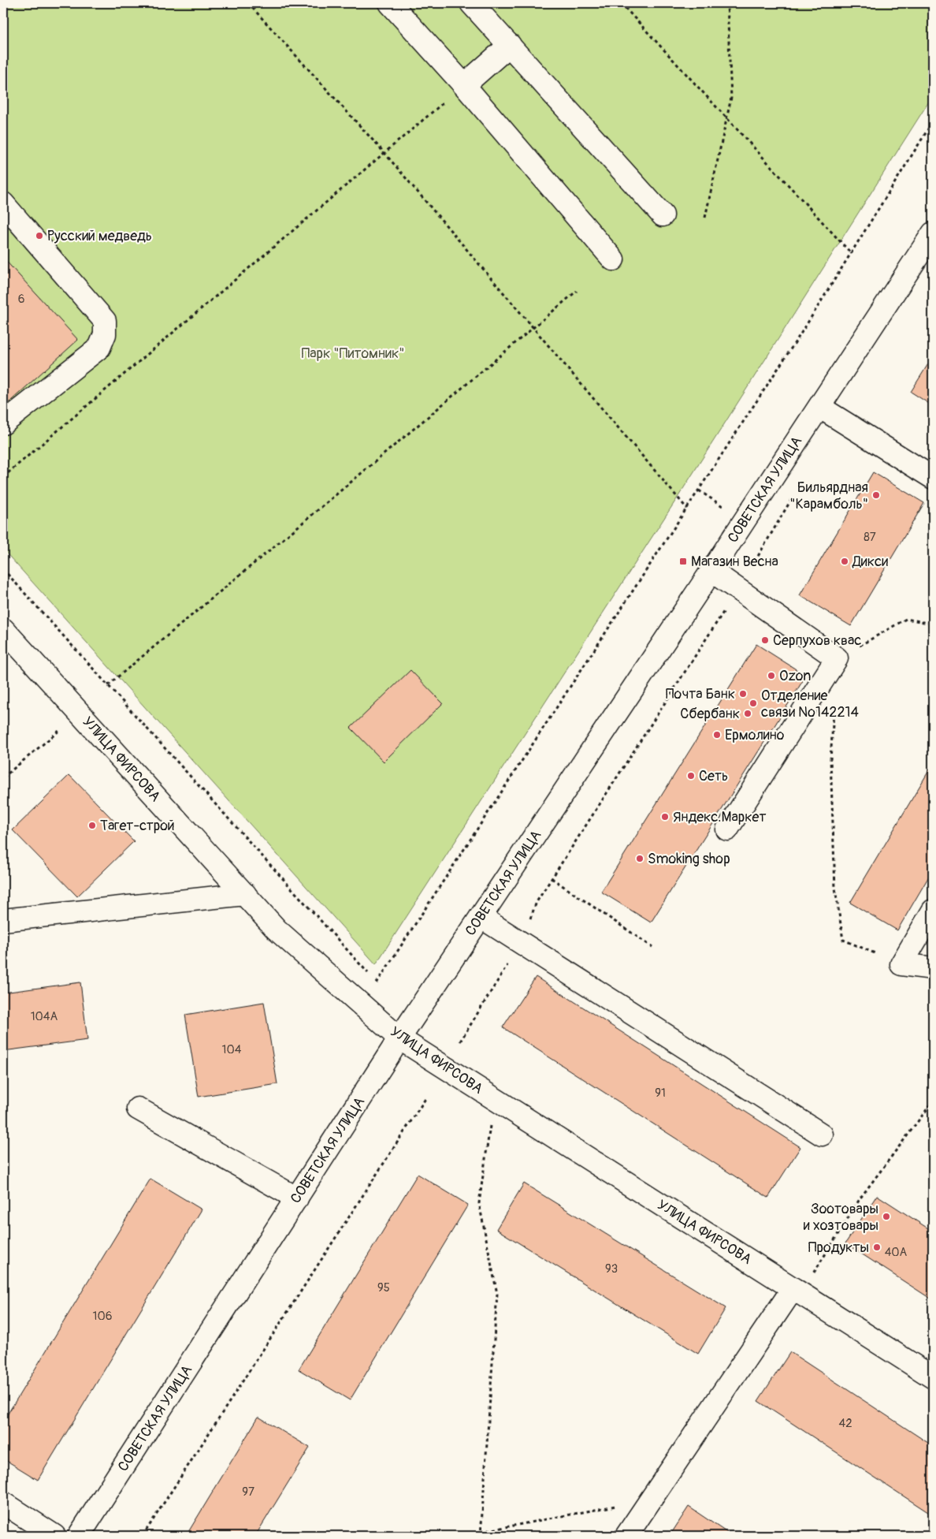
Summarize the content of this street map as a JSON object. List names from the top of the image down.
{
  "streets": {
    "street": ["СОВЕТСКАЯ УЛИЦА", "УЛИЦА ФИРСОВА"]
  },
  "crossings": [
    ["СОВЕТСКАЯ УЛИЦА", "УЛИЦА ФИРСОВА"]
  ],
  "parks": ["Парк \"Питомник\""],
  "places": {
    "other": [
      "Русский медведь",
      "Бильярдная \"Карамболь\"",
      "Дикси",
      "Серпухов квас",
      "Ozon",
      "Почта Банк",
      "Отделение связи №142214",
      "Сбербанк",
      "Ермолино",
      "Сеть",
      "Яндекс.Маркет",
      "Тагет-строй",
      "Smoking shop",
      "Зоотовары и хозтовары",
      "Продукты"
    ],
    "transit": ["Магазин Весна"]
  },
  "house_numbers": [
    "6",
    "87",
    "104А",
    "104",
    "91",
    "40А",
    "93",
    "95",
    "106",
    "42",
    "97"
  ]
}
